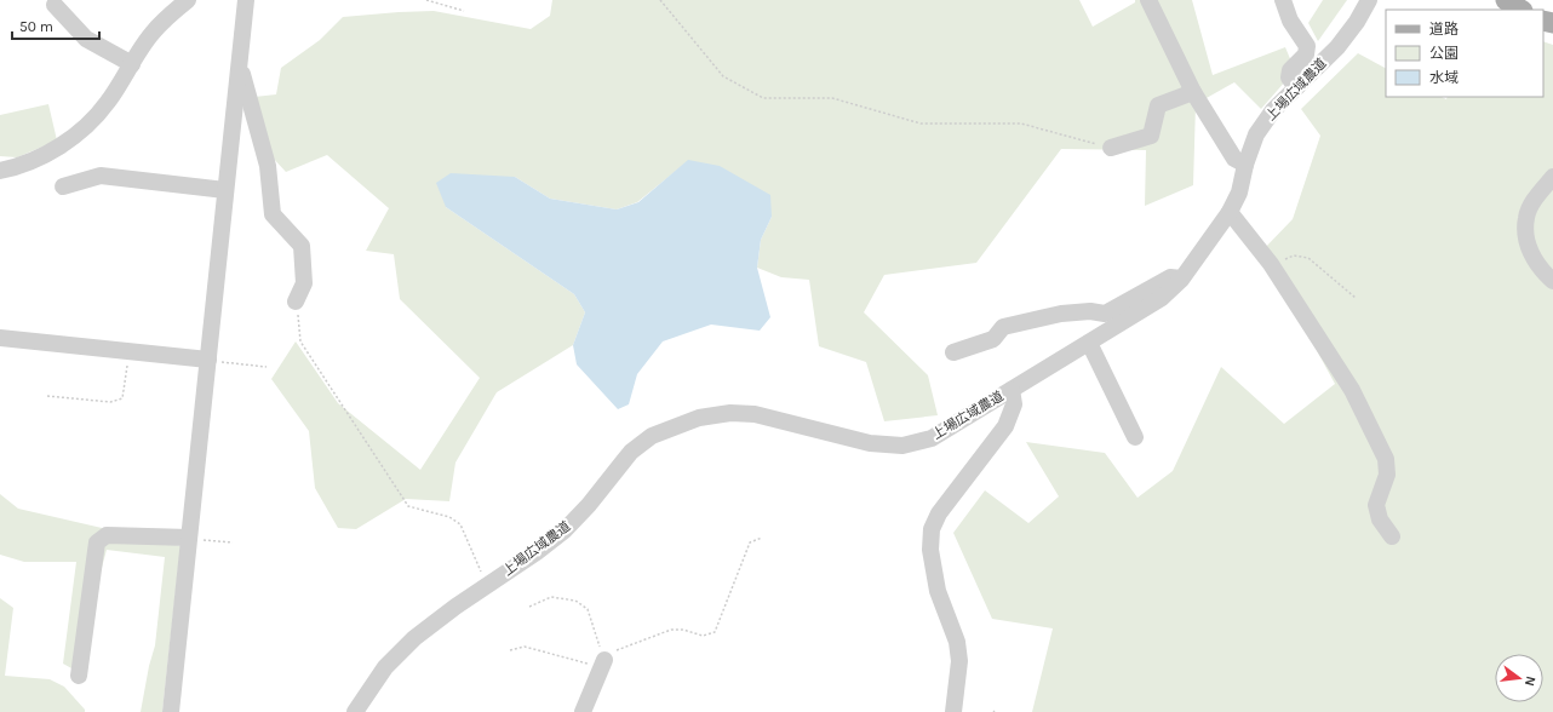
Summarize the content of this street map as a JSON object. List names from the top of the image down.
{
  "streets": {
    "street": ["上場広域農道"]
  },
  "legend": ["道路", "公園", "水域"],
  "scale_bar": "50 m",
  "north": "right"
}
